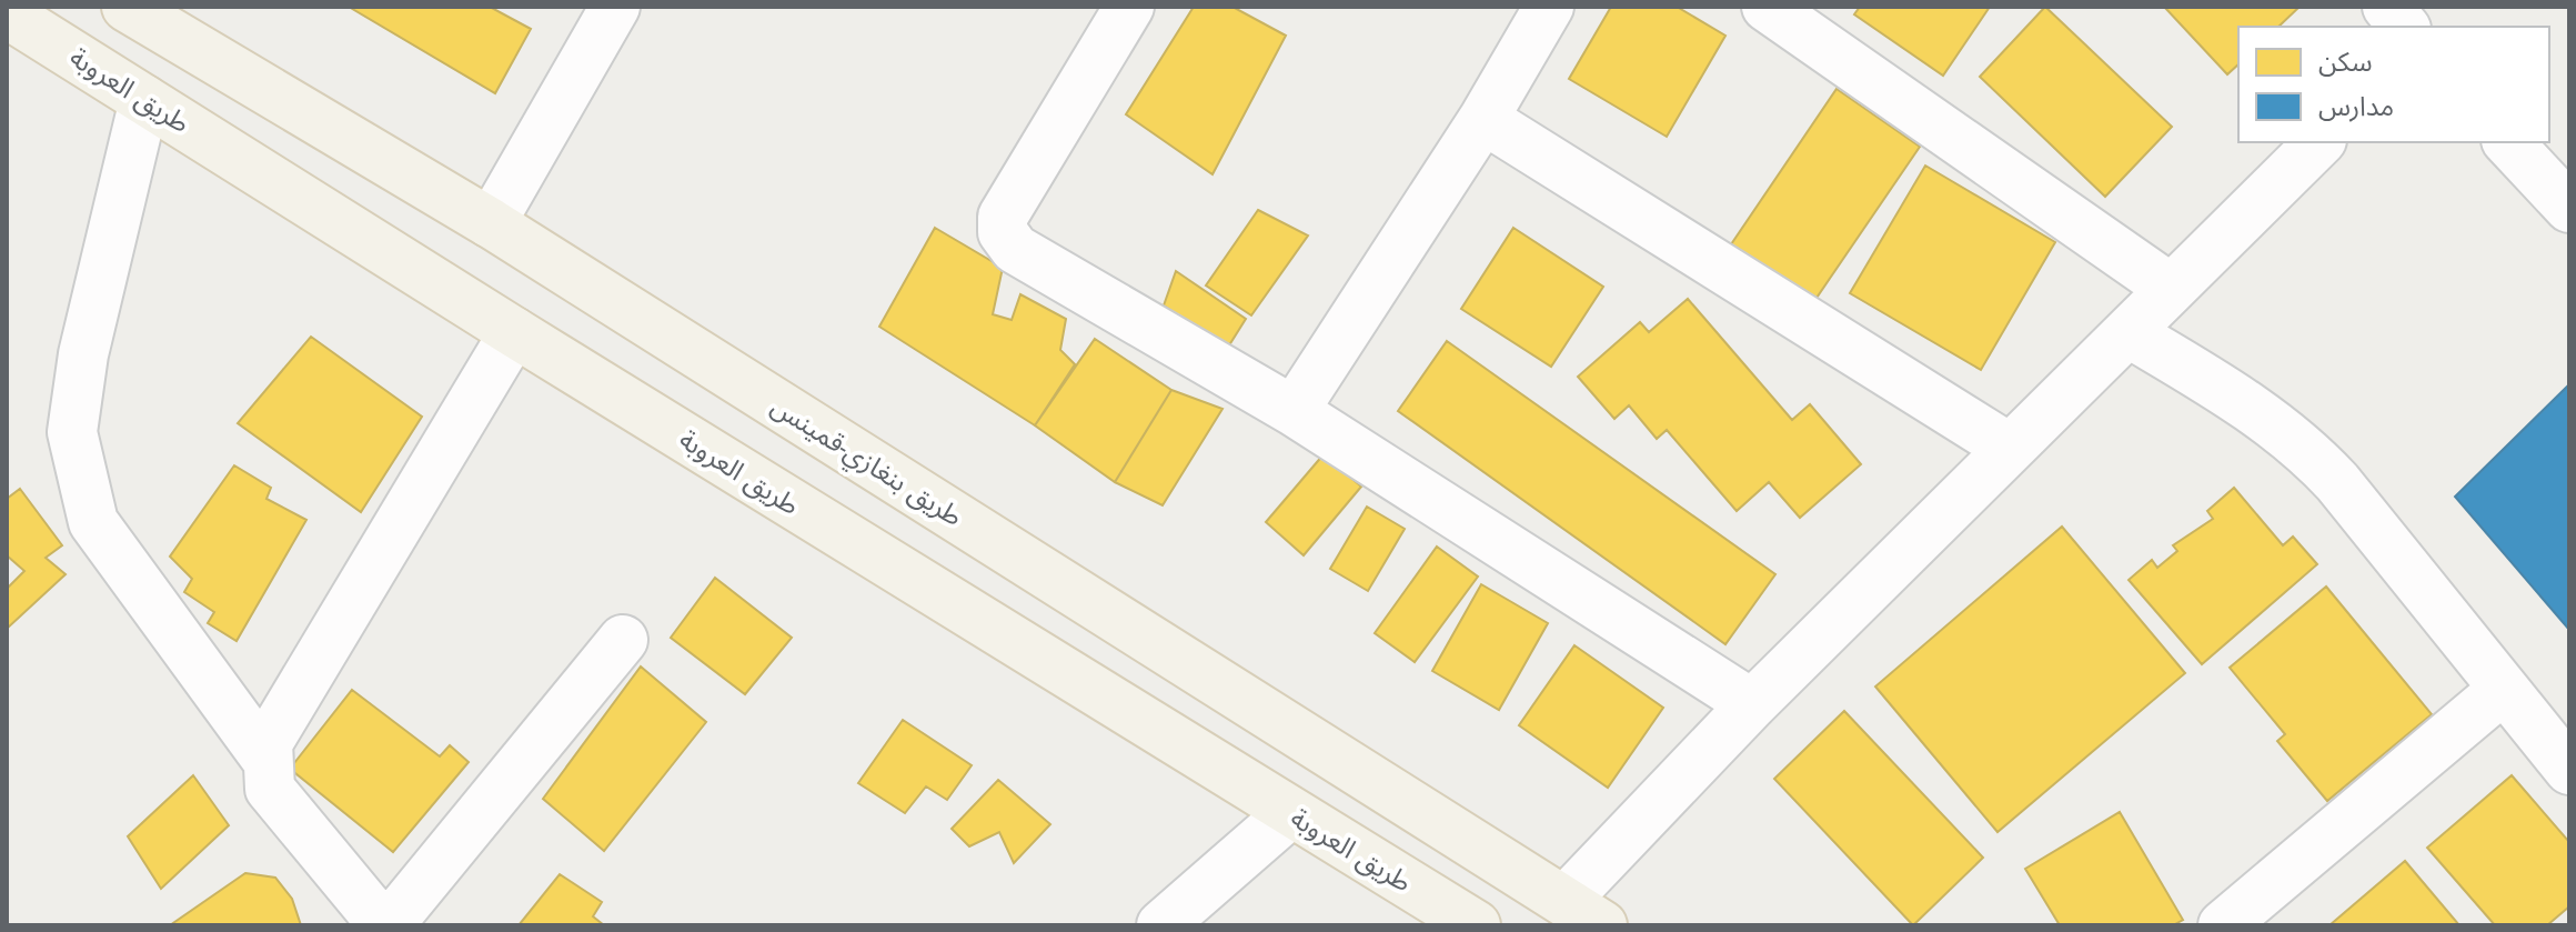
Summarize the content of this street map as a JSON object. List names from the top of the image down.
{
  "streets": {
    "main road": ["طريق العروبة", "طريق بنغازي-قمينس"]
  },
  "legend": ["سكن", "مدارس"]
}
